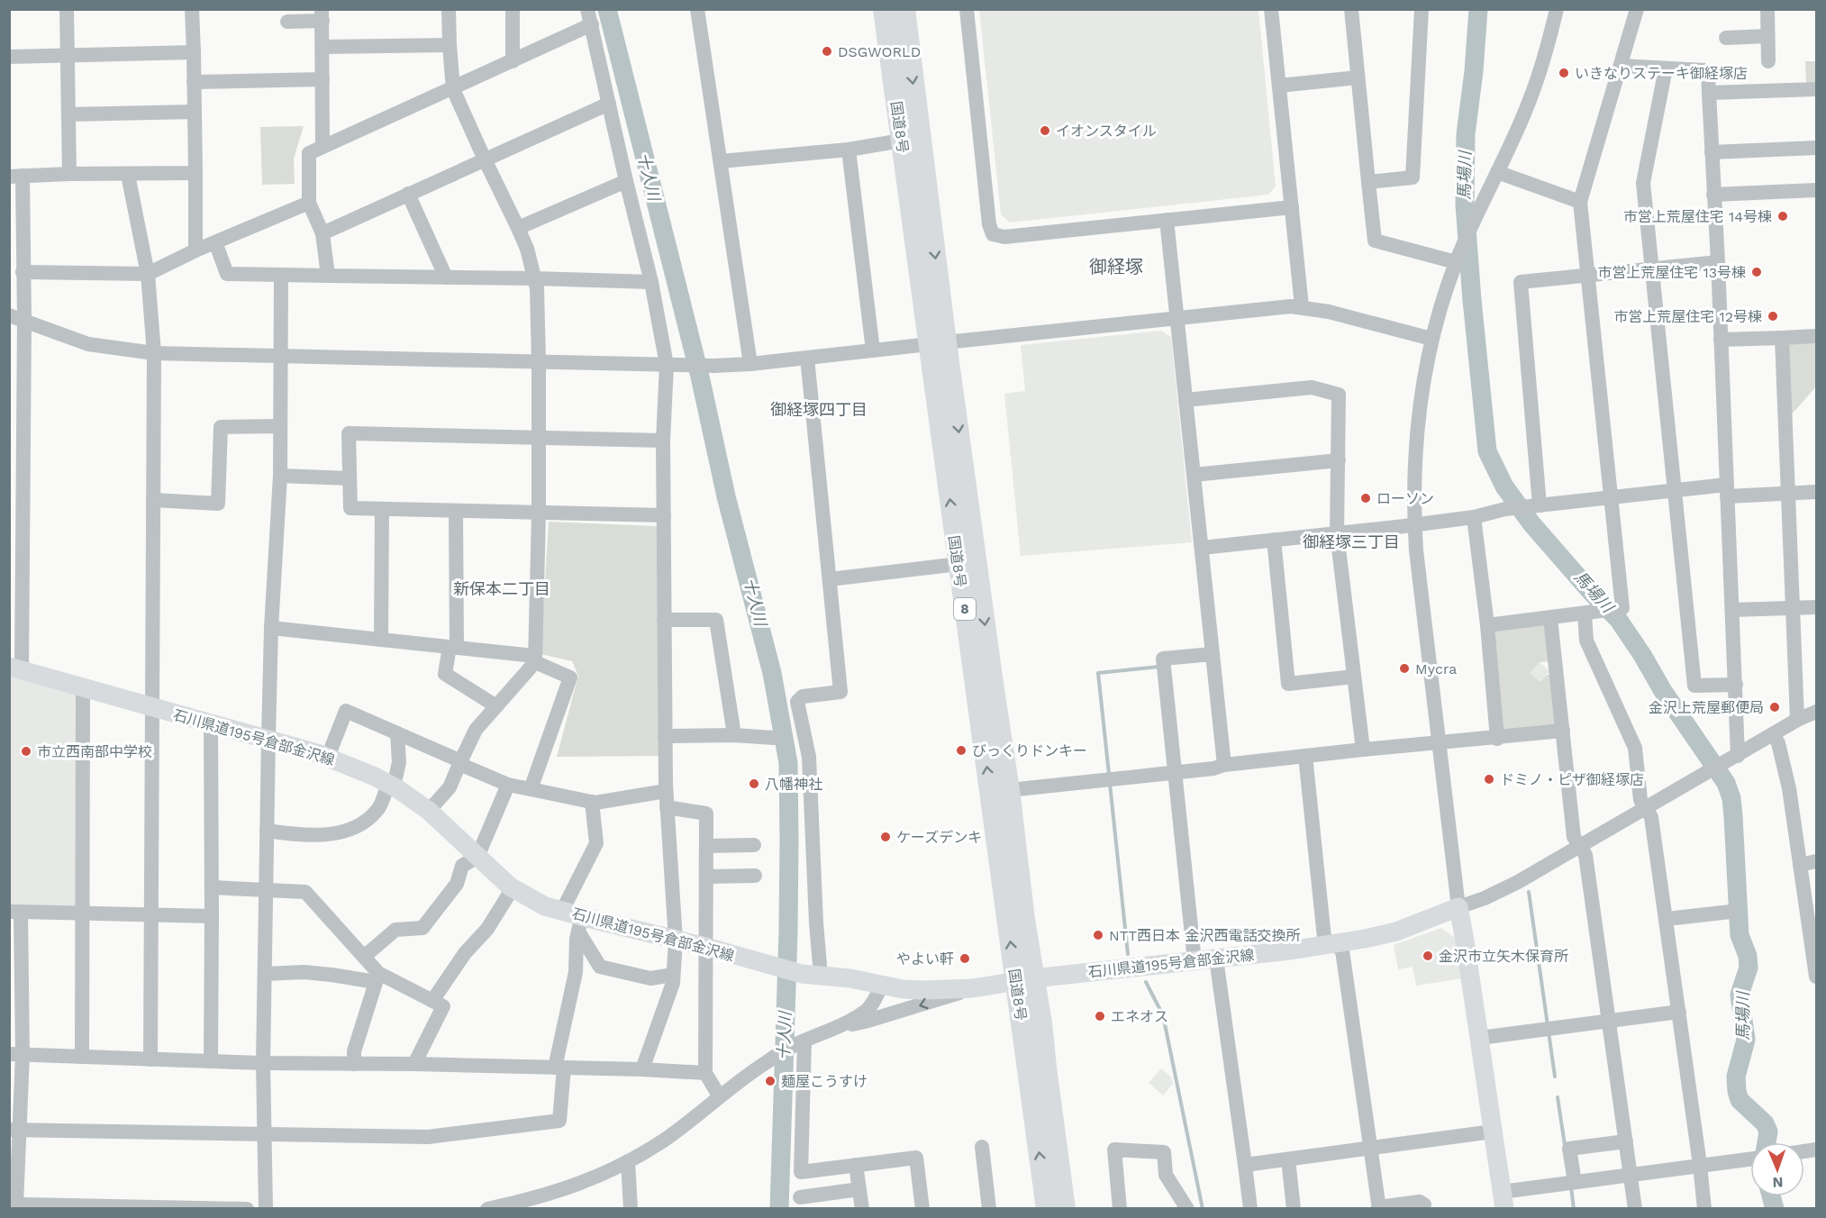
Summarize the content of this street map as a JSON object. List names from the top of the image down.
{
  "streets": {
    "highway": ["国道8号", "8"],
    "main road": ["石川県道195号倉部金沢線"]
  },
  "crossings": [
    ["国道8号", "石川県道195号倉部金沢線"]
  ],
  "districts": [
    "御経塚",
    "御経塚四丁目",
    "御経塚三丁目",
    "新保本二丁目"
  ],
  "water": ["馬場川", "十人川"],
  "places": [
    "DSGWORLD",
    "いきなりステーキ御経塚店",
    "イオンスタイル",
    "市営上荒屋住宅 14号棟",
    "市営上荒屋住宅 13号棟",
    "市営上荒屋住宅 12号棟",
    "ローソン",
    "Mycra",
    "金沢上荒屋郵便局",
    "びっくりドンキー",
    "市立西南部中学校",
    "ドミノ・ピザ御経塚店",
    "八幡神社",
    "ケーズデンキ",
    "NTT西日本 金沢西電話交換所",
    "金沢市立矢木保育所",
    "やよい軒",
    "エネオス",
    "麺屋こうすけ"
  ],
  "north": "bottom"
}
